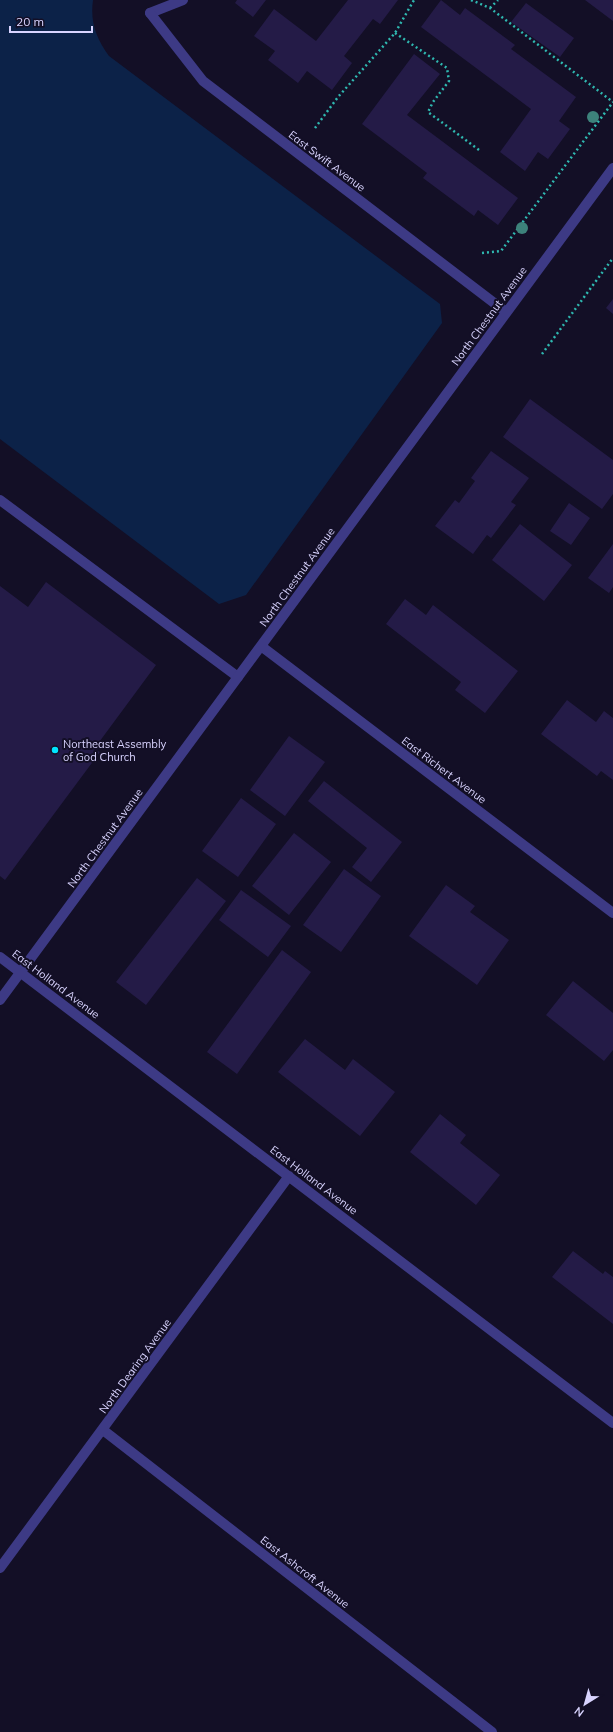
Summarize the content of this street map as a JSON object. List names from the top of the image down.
{
  "streets": {
    "street": [
      "East Swift Avenue",
      "North Chestnut Avenue",
      "East Richert Avenue",
      "East Holland Avenue",
      "North Dearing Avenue",
      "East Ashcroft Avenue"
    ]
  },
  "crossings": [
    ["East Swift Avenue", "North Chestnut Avenue"],
    ["North Chestnut Avenue", "East Richert Avenue"],
    ["North Chestnut Avenue", "East Holland Avenue"],
    ["East Holland Avenue", "North Dearing Avenue"],
    ["North Dearing Avenue", "East Ashcroft Avenue"]
  ],
  "places": ["Northeast Assembly of God Church"],
  "scale_bar": "20 m",
  "north": "bottom left"
}
